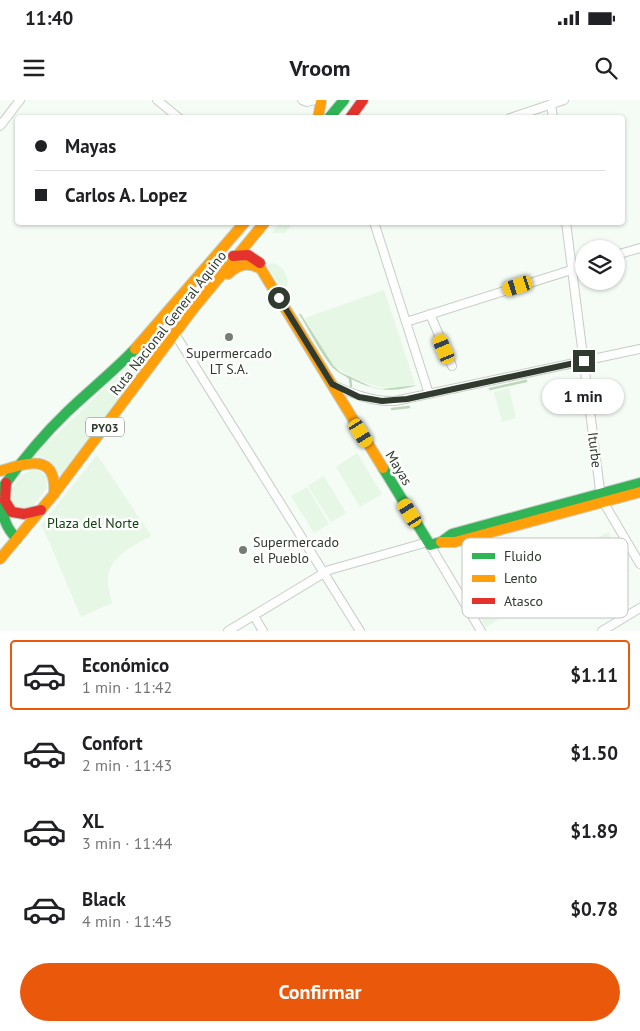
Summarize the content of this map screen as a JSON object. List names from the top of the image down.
{
  "streets": {
    "main road": ["Ruta Nacional General Aquino", "PY03", "Mayas"],
    "street": ["Iturbe"]
  },
  "parks": ["Plaza del Norte"],
  "places": ["Supermercado LT S.A.", "Supermercado el Pueblo"],
  "legend": ["Fluido", "Lento", "Atasco"],
  "page": {
    "status": "11:40",
    "header": "Vroom",
    "banner": ["Mayas", "Carlos A. Lopez"],
    "bubble": "1 min",
    "list": [
      {
        "name": "Económico",
        "note": "1 min · 11:42",
        "value": "$1.11"
      },
      {
        "name": "Confort",
        "note": "2 min · 11:43",
        "value": "$1.50"
      },
      {
        "name": "XL",
        "note": "3 min · 11:44",
        "value": "$1.89"
      },
      {
        "name": "Black",
        "note": "4 min · 11:45",
        "value": "$0.78"
      }
    ],
    "buttons": "Confirmar"
  }
}
